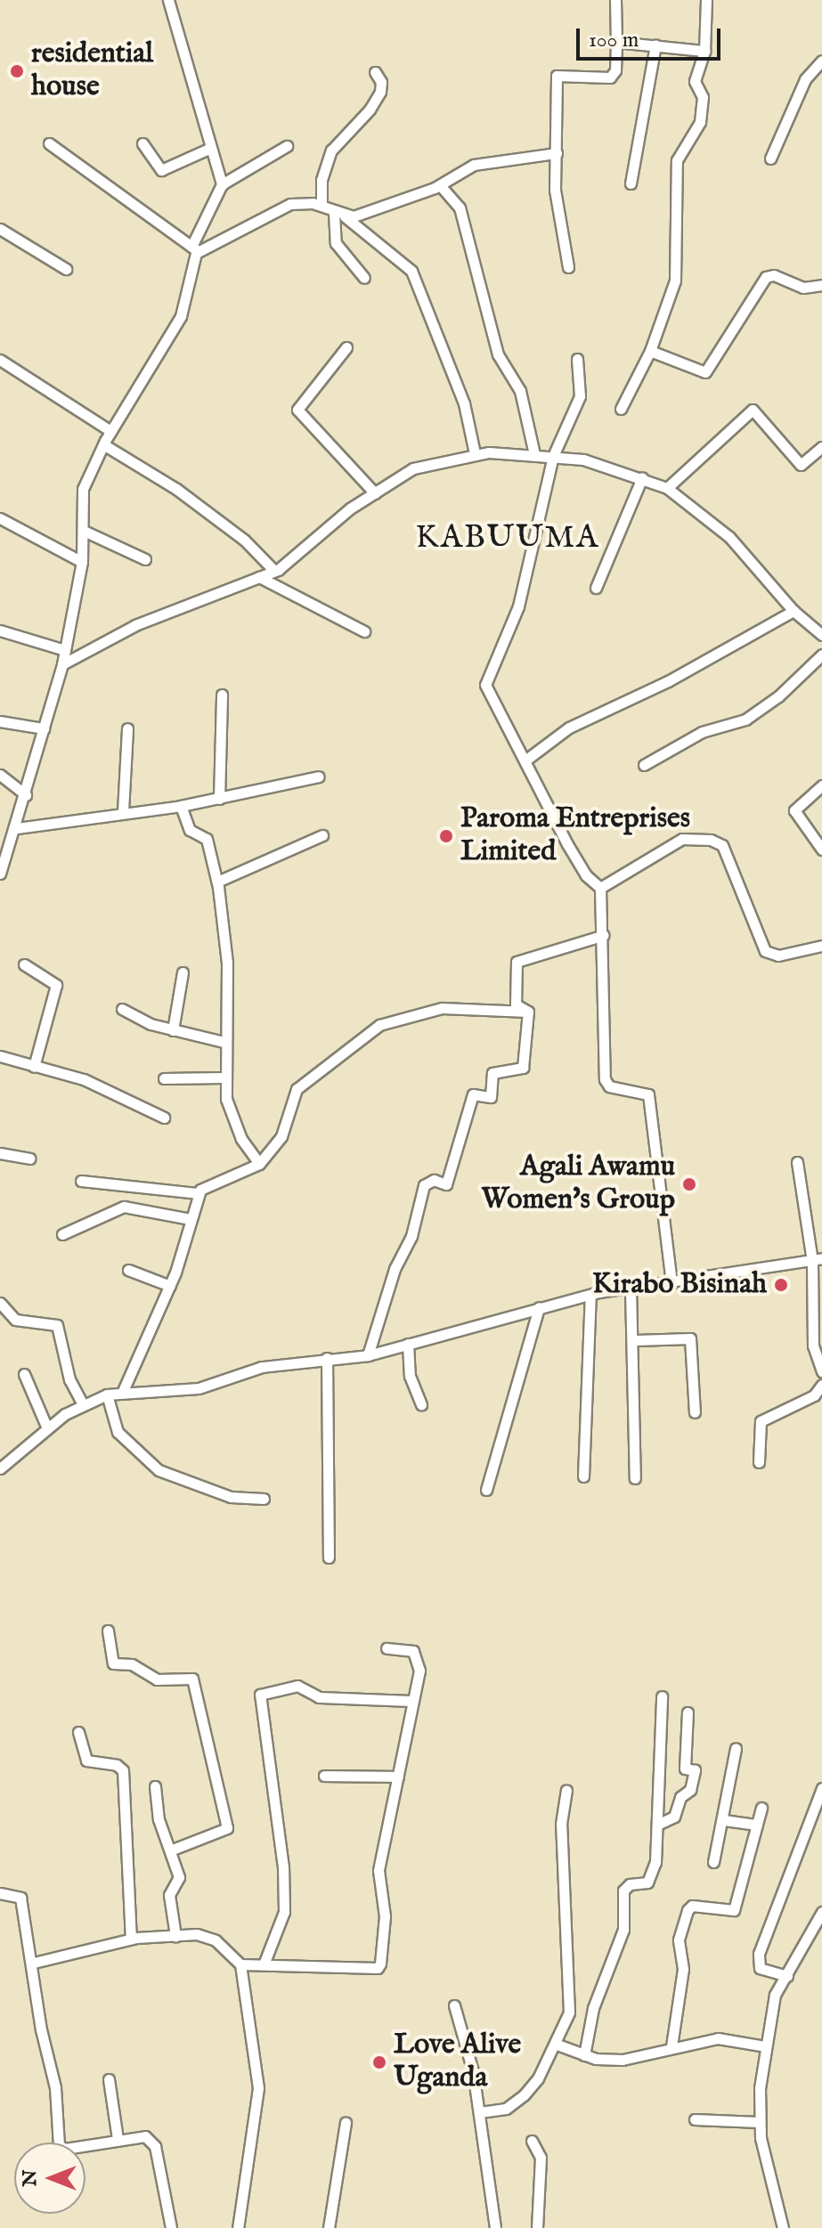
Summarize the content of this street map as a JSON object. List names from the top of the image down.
{
  "districts": ["KABUUMA"],
  "places": [
    "residential house",
    "Paroma Entreprises Limited",
    "Agali Awamu Women's Group",
    "Kirabo Bisinah",
    "Love Alive Uganda"
  ],
  "scale_bar": "100 m",
  "north": "left"
}
